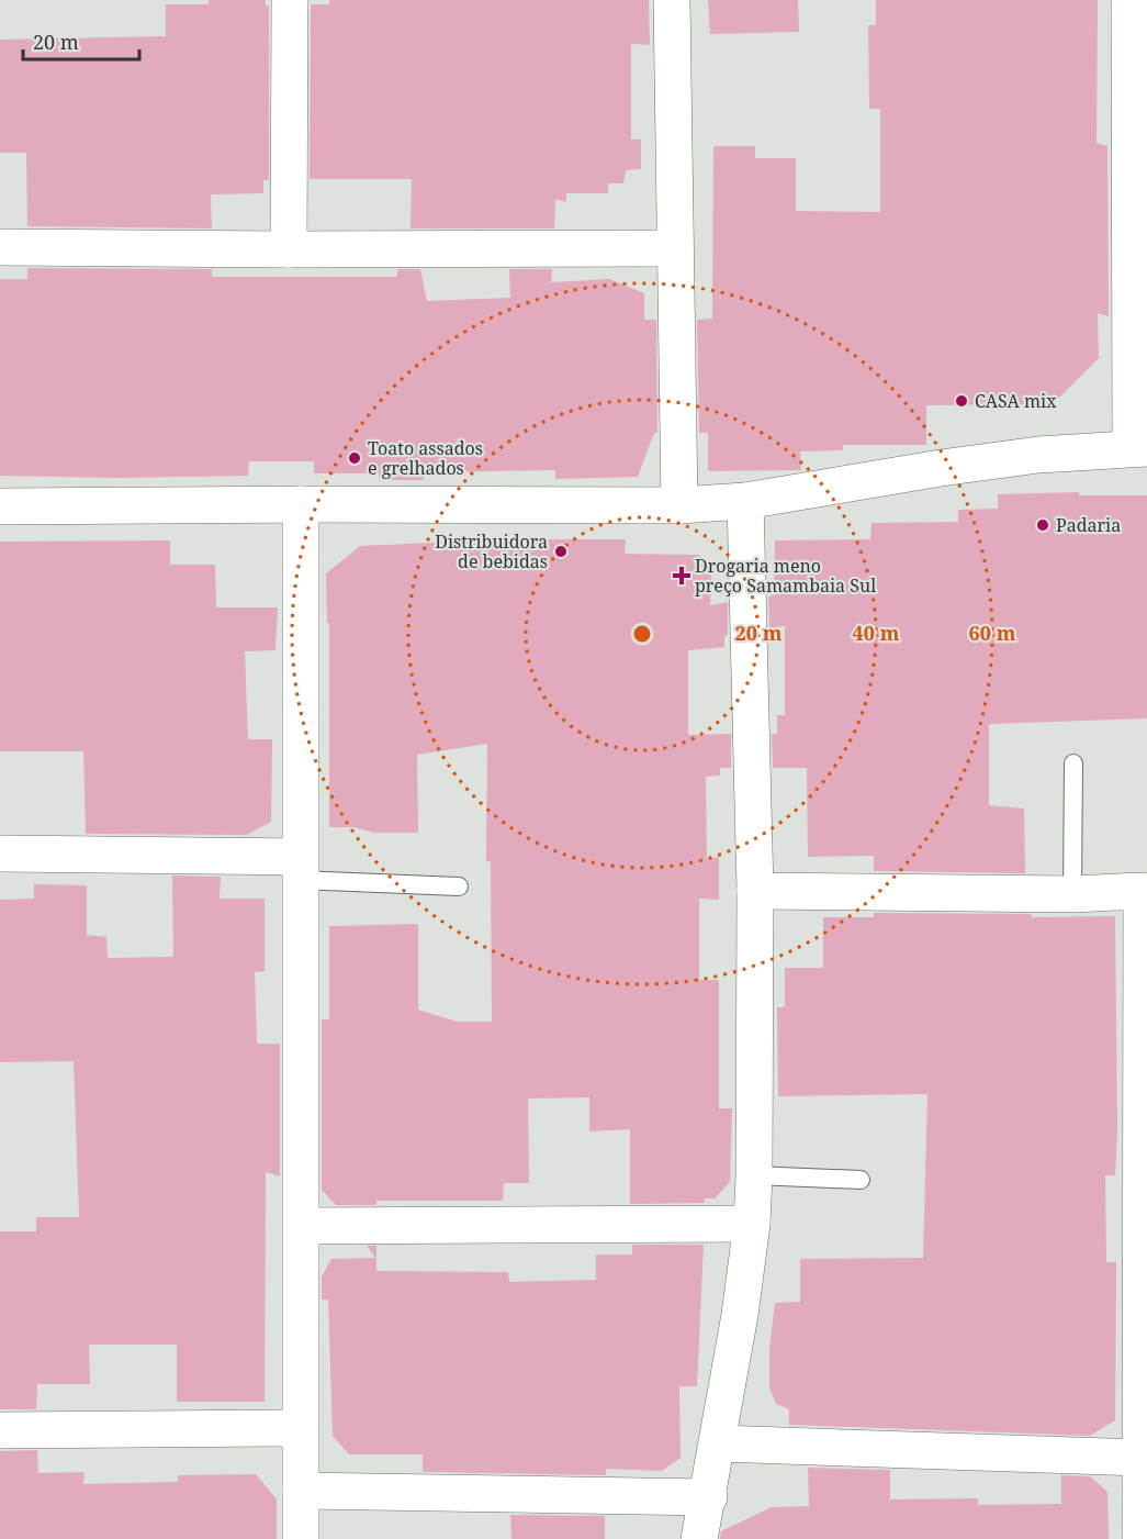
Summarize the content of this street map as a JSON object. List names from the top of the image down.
{
  "places": {
    "other": [
      "CASA mix",
      "Toato assados e grelhados",
      "Padaria",
      "Distribuidora de bebidas"
    ],
    "health": ["Drogaria meno preço Samambaia Sul"]
  },
  "scale_bar": "20 m",
  "rings": ["20 m", "40 m", "60 m"]
}
